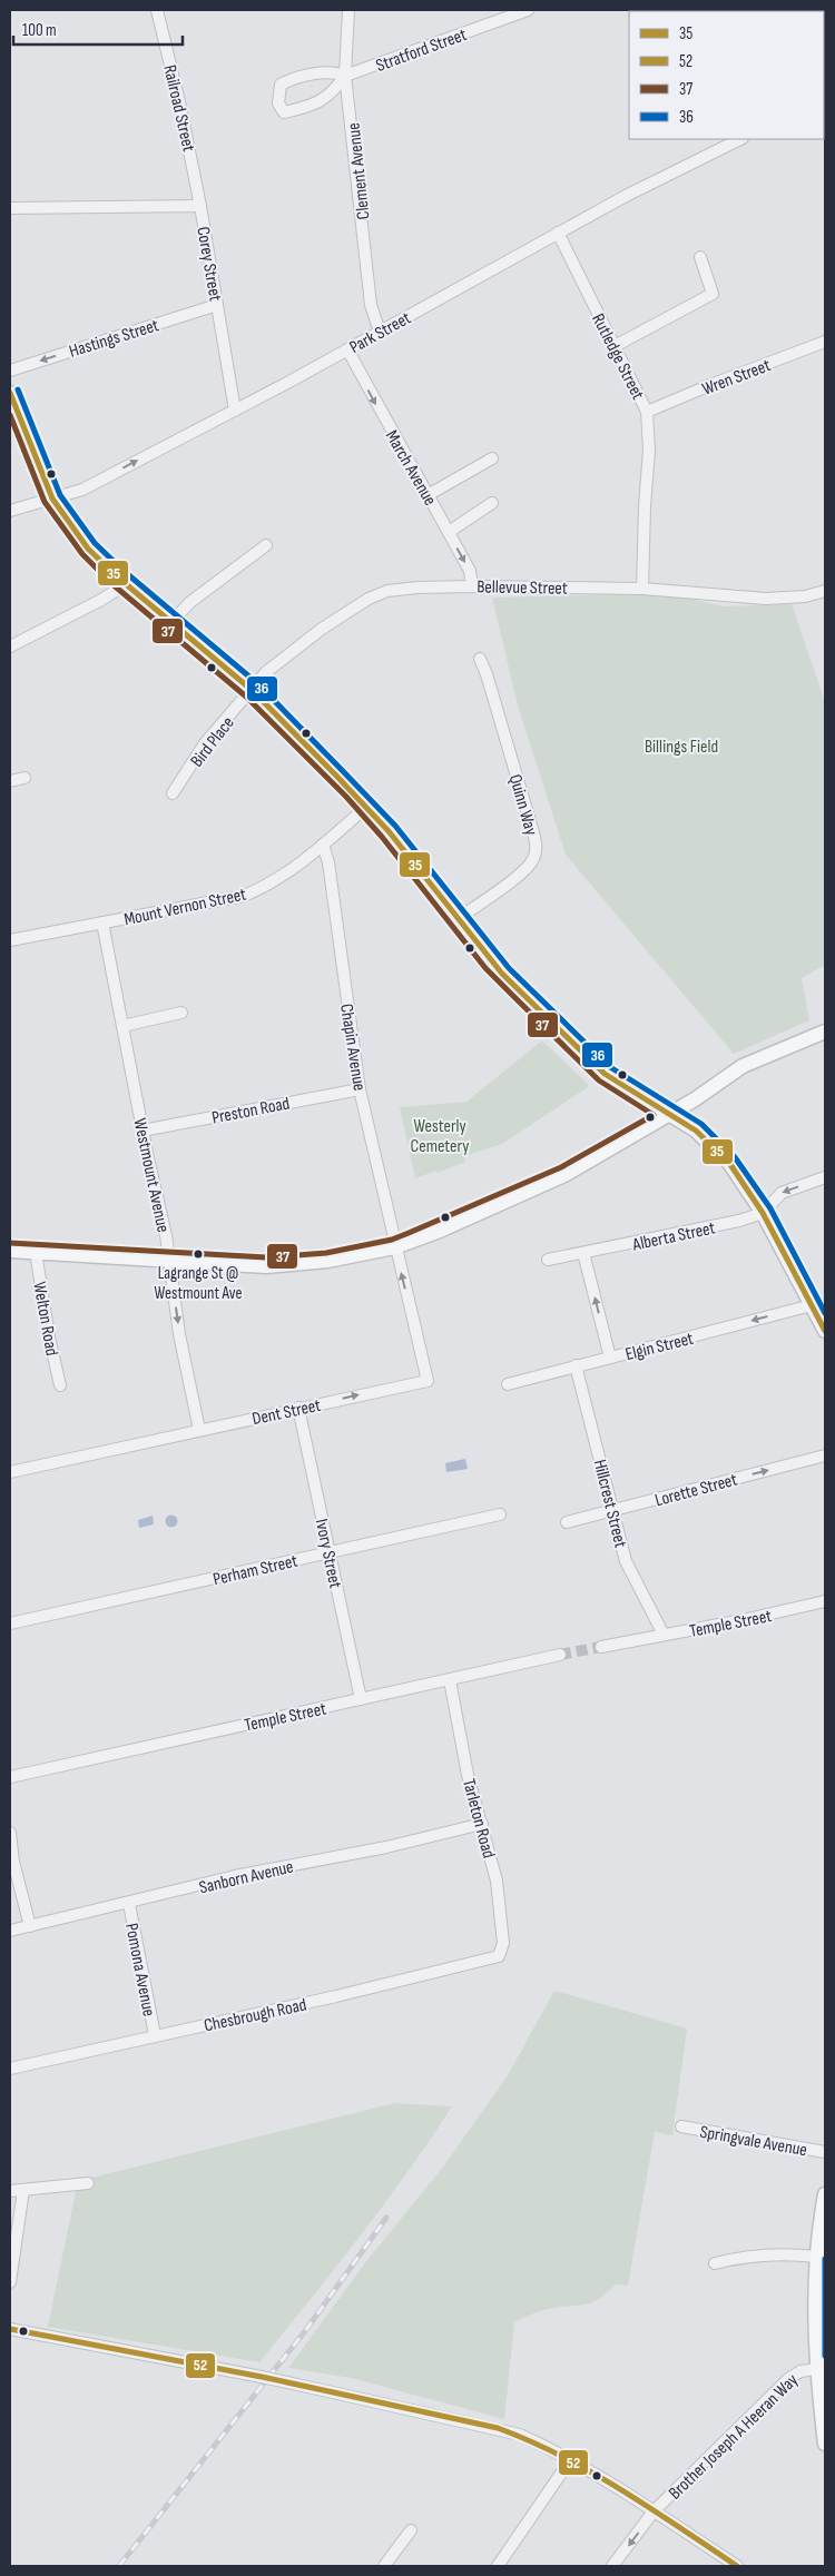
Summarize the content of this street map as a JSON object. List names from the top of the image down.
{
  "streets": {
    "street": [
      "Stratford Street",
      "Railroad Street",
      "Clement Avenue",
      "Corey Street",
      "Park Street",
      "Hastings Street",
      "Rutledge Street",
      "Wren Street",
      "March Avenue",
      "Bellevue Street",
      "Bird Place",
      "Quinn Way",
      "Mount Vernon Street",
      "Chapin Avenue",
      "Preston Road",
      "Westmount Avenue",
      "Alberta Street",
      "Welton Road",
      "Elgin Street",
      "Dent Street",
      "Lorette Street",
      "Hillcrest Street",
      "Ivory Street",
      "Perham Street",
      "Temple Street",
      "Tarleton Road",
      "Sanborn Avenue",
      "Pomona Avenue",
      "Chesbrough Road",
      "Springvale Avenue",
      "Brother Joseph A Heeran Way"
    ]
  },
  "crossings": [
    ["Stratford Street", "Clement Avenue"],
    ["Railroad Street", "Corey Street"],
    ["Clement Avenue", "Park Street"],
    ["Corey Street", "Park Street"],
    ["Corey Street", "Hastings Street"],
    ["Park Street", "Rutledge Street"],
    ["Park Street", "March Avenue"],
    ["Rutledge Street", "Wren Street"],
    ["Rutledge Street", "Bellevue Street"],
    ["March Avenue", "Bellevue Street"],
    ["Bellevue Street", "Bird Place"],
    ["Mount Vernon Street", "Chapin Avenue"],
    ["Mount Vernon Street", "Westmount Avenue"],
    ["Chapin Avenue", "Preston Road"],
    ["Chapin Avenue", "Dent Street"],
    ["Preston Road", "Westmount Avenue"],
    ["Westmount Avenue", "Dent Street"],
    ["Elgin Street", "Hillcrest Street"],
    ["Dent Street", "Ivory Street"],
    ["Lorette Street", "Hillcrest Street"],
    ["Hillcrest Street", "Temple Street"],
    ["Ivory Street", "Perham Street"],
    ["Ivory Street", "Temple Street"],
    ["Temple Street", "Tarleton Road"],
    ["Tarleton Road", "Sanborn Avenue"],
    ["Tarleton Road", "Chesbrough Road"],
    ["Sanborn Avenue", "Pomona Avenue"],
    ["Pomona Avenue", "Chesbrough Road"]
  ],
  "one_way": [
    "Hastings Street",
    "March Avenue",
    "Elgin Street",
    "Lorette Street"
  ],
  "parks": ["Billings Field", "Westerly Cemetery"],
  "places": ["Lagrange St @ Westmount Ave"],
  "lines": [
    "transit line 36",
    "transit line 35",
    "transit line 37",
    "transit line 52"
  ],
  "legend": [
    "35",
    "52",
    "37",
    "36"
  ],
  "scale_bar": "100 m"
}
